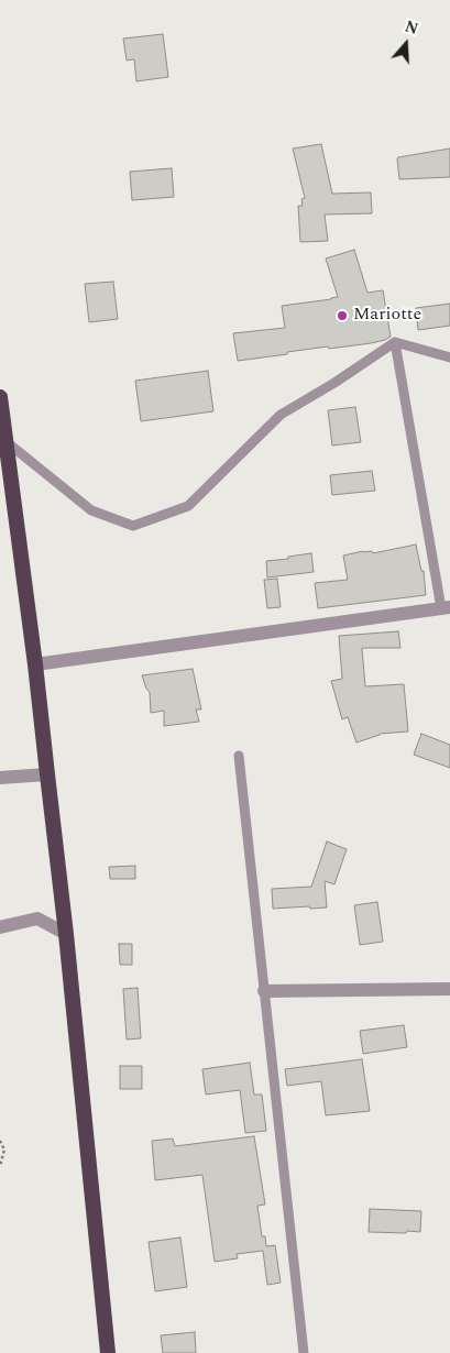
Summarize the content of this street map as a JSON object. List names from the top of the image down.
{
  "places": ["Mariotte"],
  "north": "top"
}
